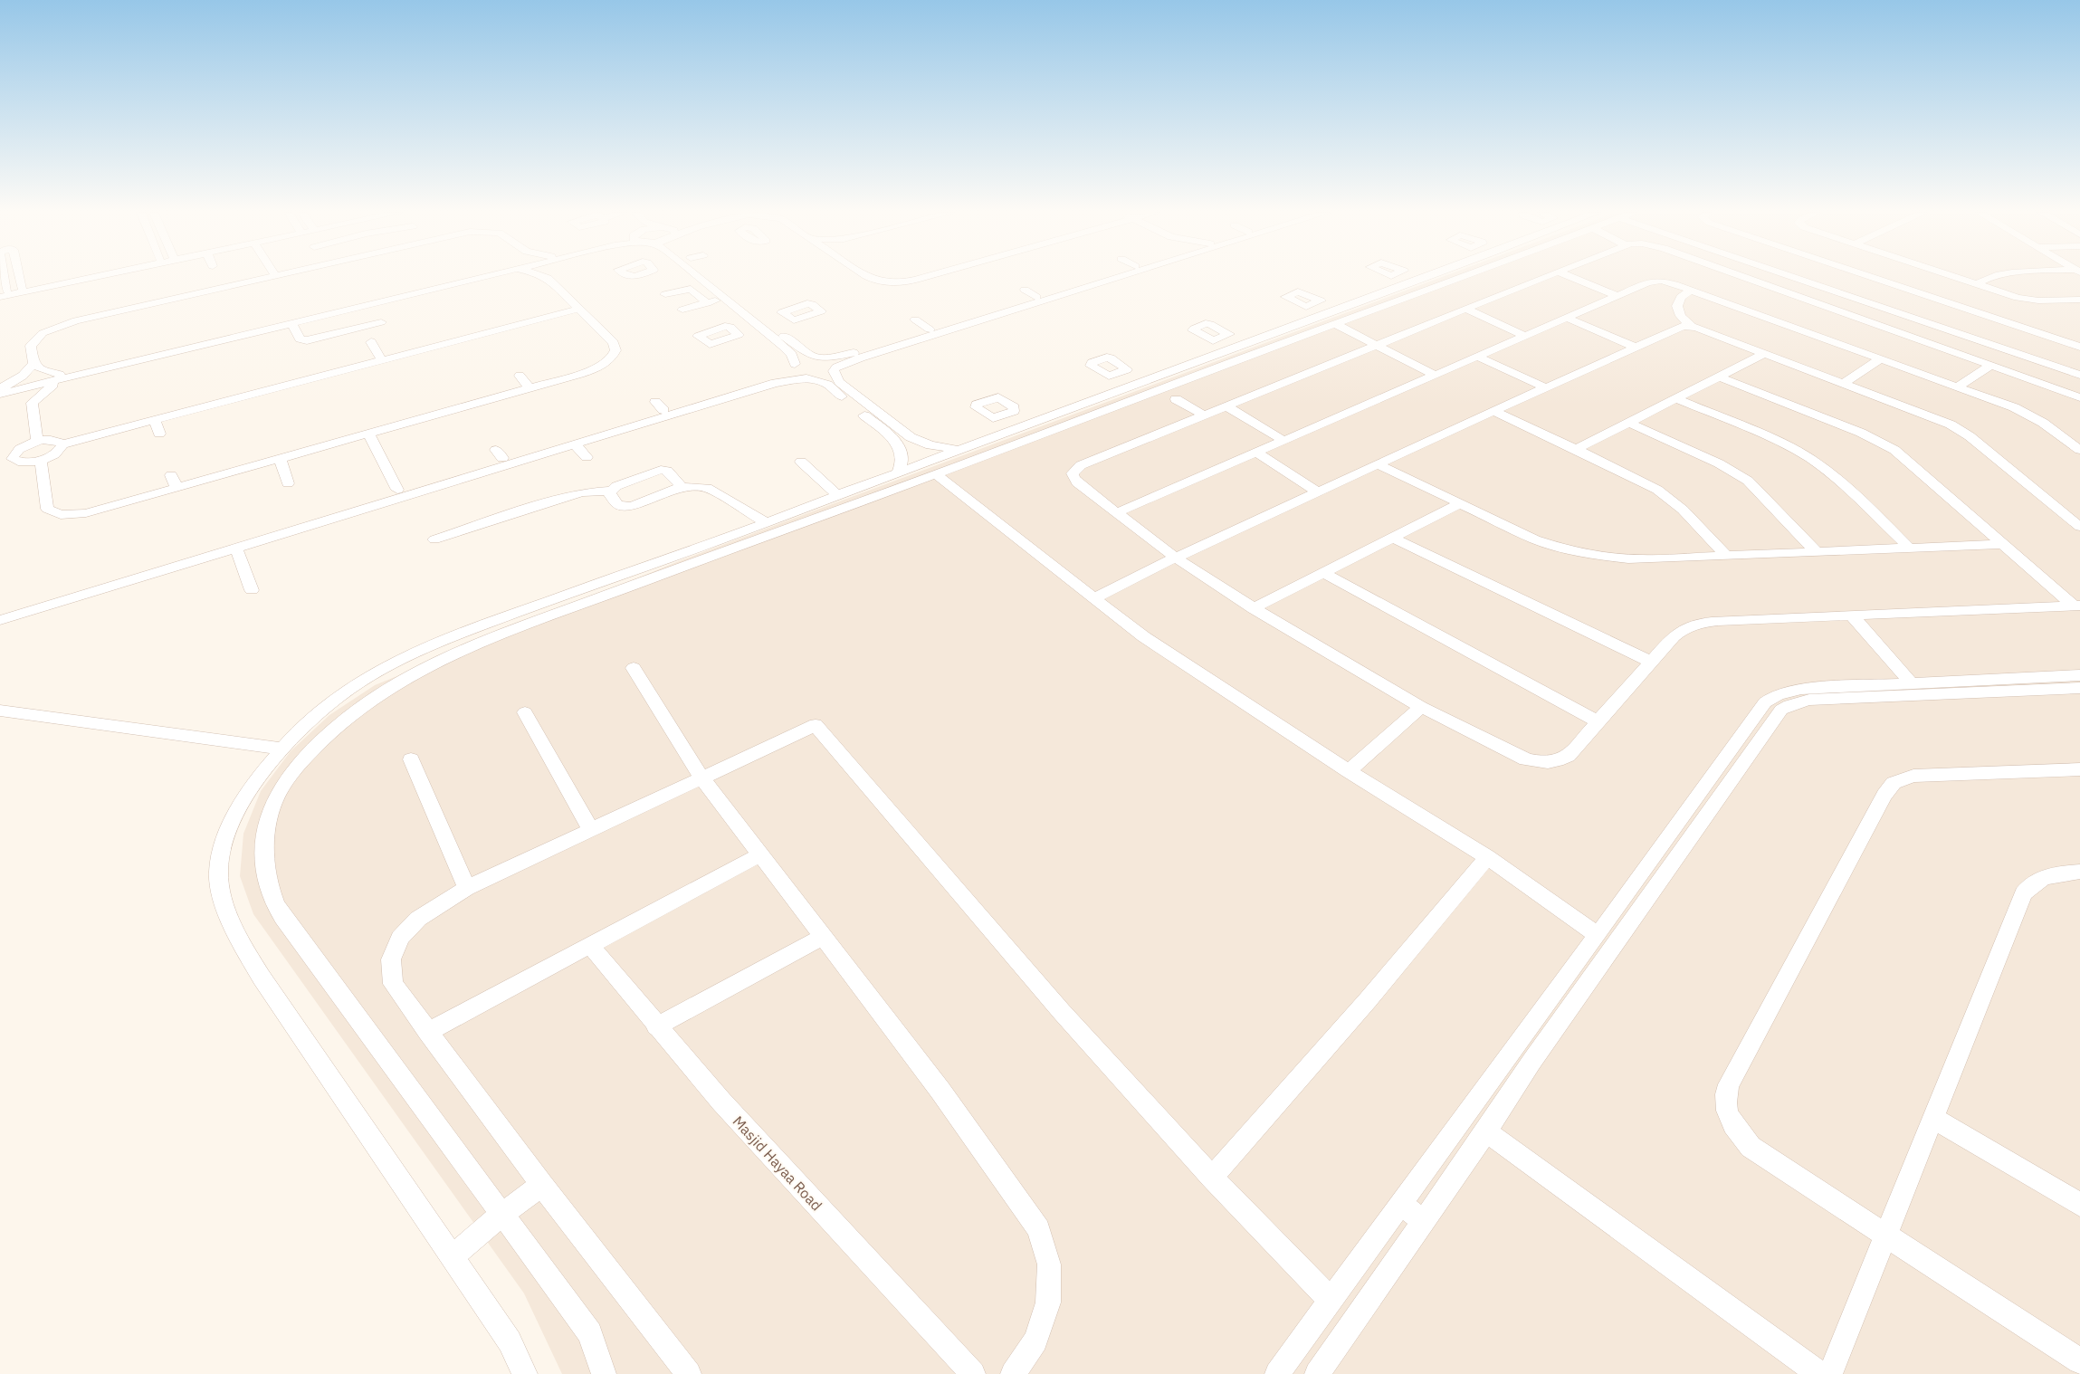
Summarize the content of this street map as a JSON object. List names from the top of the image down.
{
  "streets": {
    "street": ["Masjid Hayaa Road"]
  }
}
